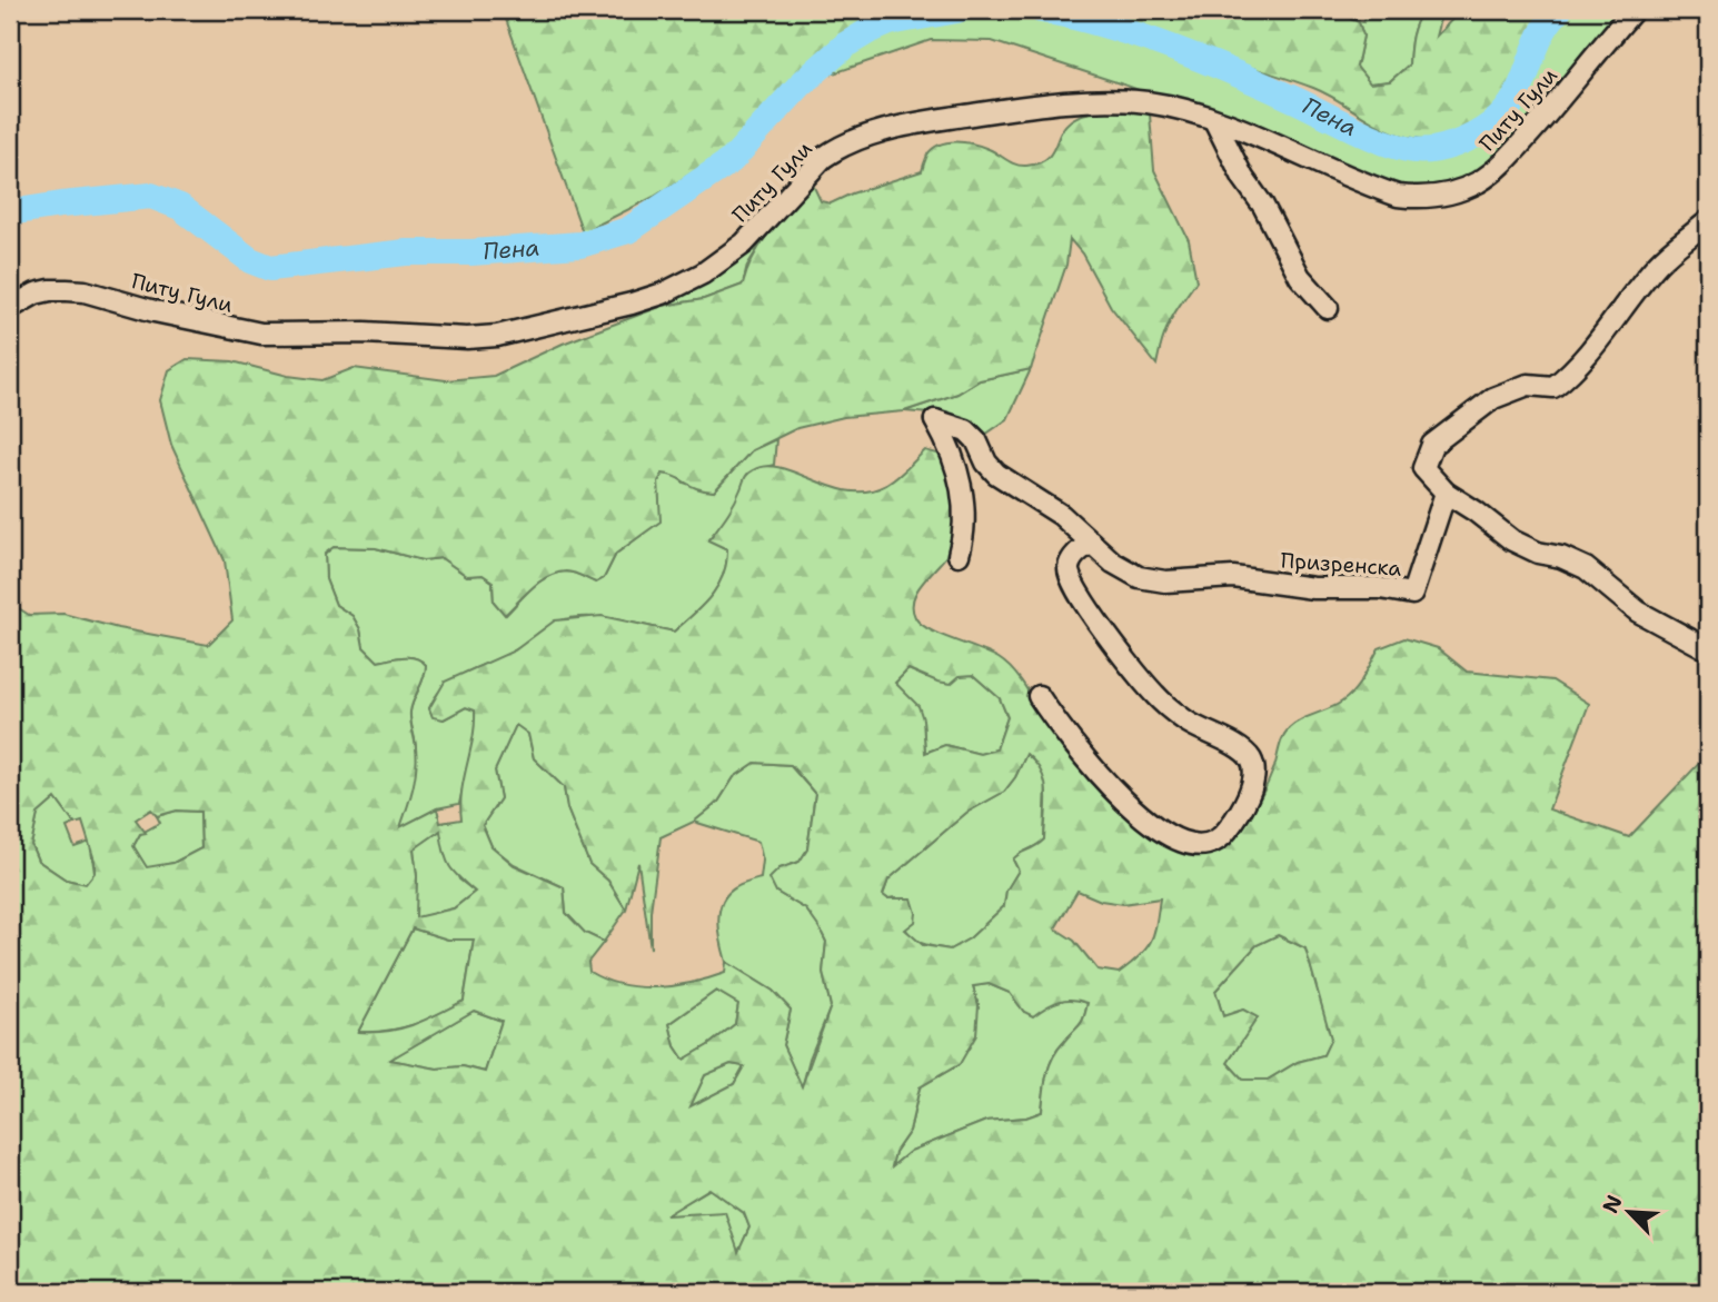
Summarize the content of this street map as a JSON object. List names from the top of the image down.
{
  "streets": {
    "street": ["Питу Гули", "Призренска"]
  },
  "water": ["Пена"],
  "north": "top left"
}
